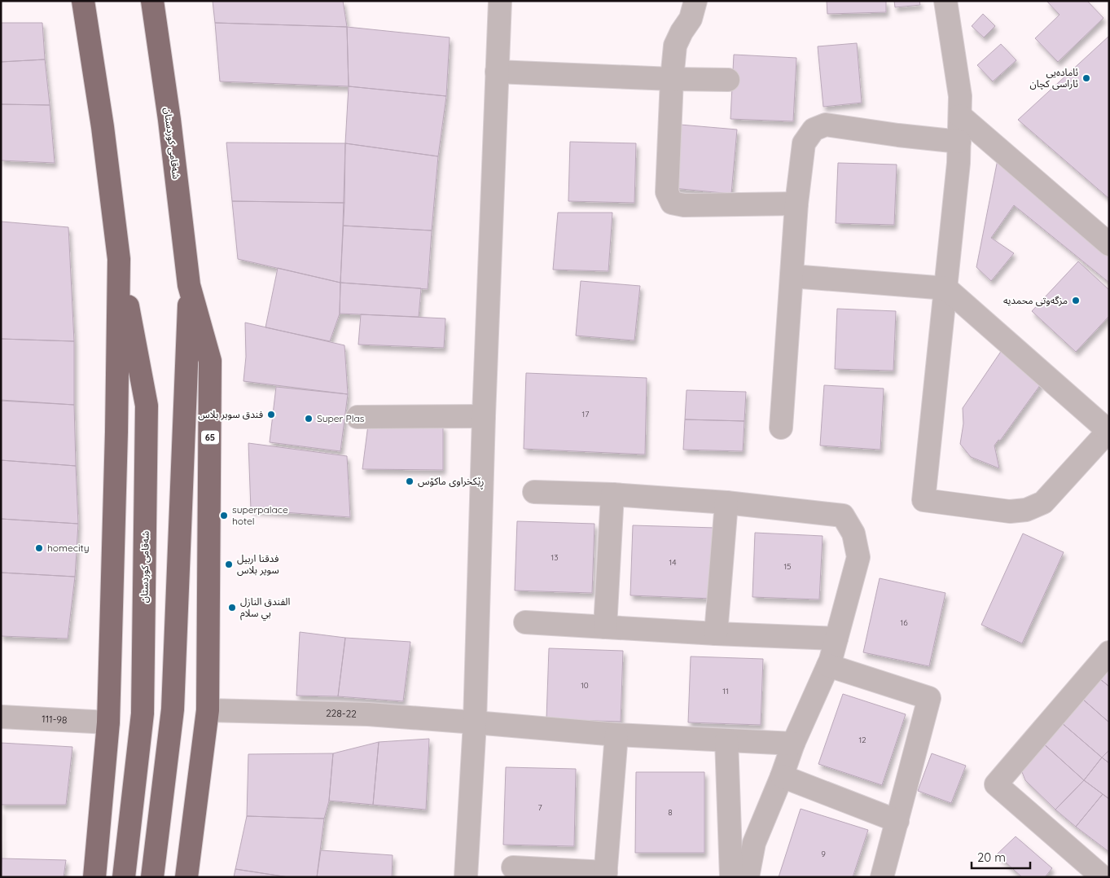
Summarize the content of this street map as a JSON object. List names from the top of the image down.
{
  "streets": {
    "highway": ["شەقامی کوردستان", "65"],
    "street": ["228-22", "111-98"]
  },
  "crossings": [
    ["شەقامی کوردستان", "228-22"],
    ["شەقامی کوردستان", "111-98"]
  ],
  "places": [
    "ئامادەیی ئاراسی کچان",
    "مزگەوتی محمدیە",
    "فندق سوبر بلاس",
    "Super Plas",
    "ڕێکخراوی ماکۆس",
    "superpalace hotel",
    "homecity",
    "فدقنا اربيل سوير بلاس",
    "الفندق النازل بي سلام"
  ],
  "house_numbers": [
    "17",
    "13",
    "14",
    "15",
    "16",
    "10",
    "11",
    "12",
    "7",
    "8",
    "9"
  ],
  "scale_bar": "20 m"
}
